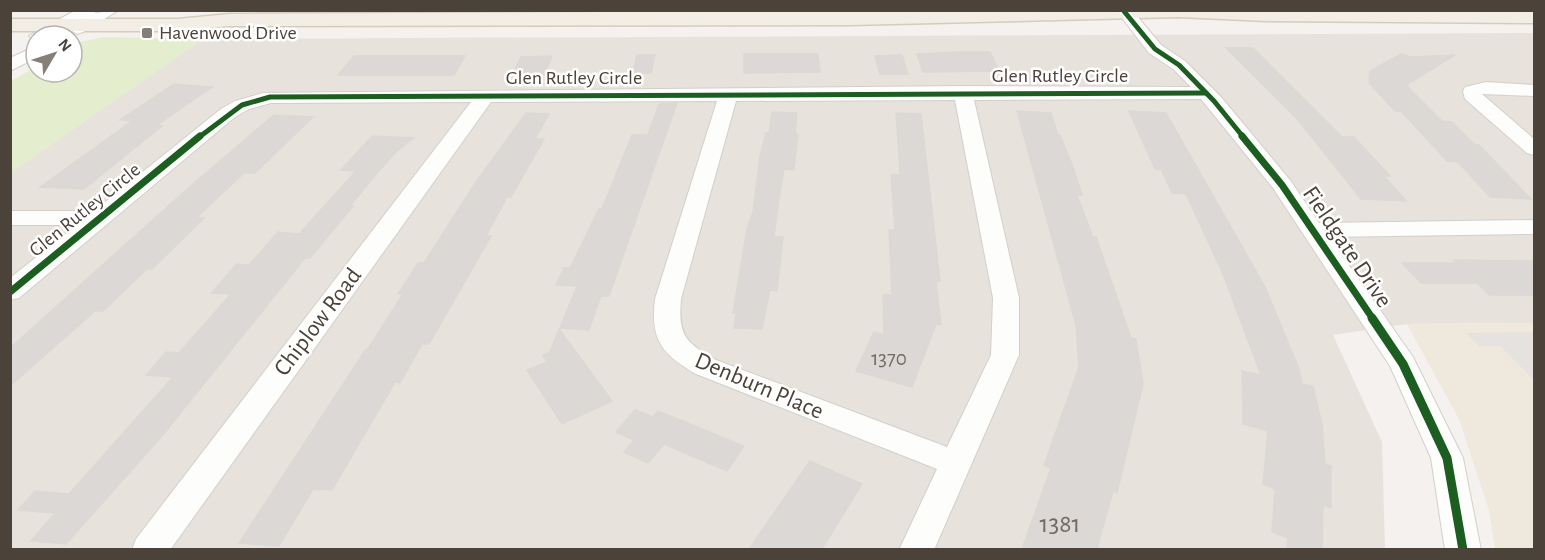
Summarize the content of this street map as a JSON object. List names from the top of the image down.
{
  "streets": {
    "street": [
      "Glen Rutley Circle",
      "Fieldgate Drive",
      "Chiplow Road",
      "Denburn Place"
    ]
  },
  "crossings": [
    ["Glen Rutley Circle", "Fieldgate Drive"],
    ["Glen Rutley Circle", "Chiplow Road"],
    ["Glen Rutley Circle", "Denburn Place"]
  ],
  "places": {
    "transit": ["Havenwood Drive"]
  },
  "house_numbers": ["1370", "1381"],
  "north": "top right"
}
